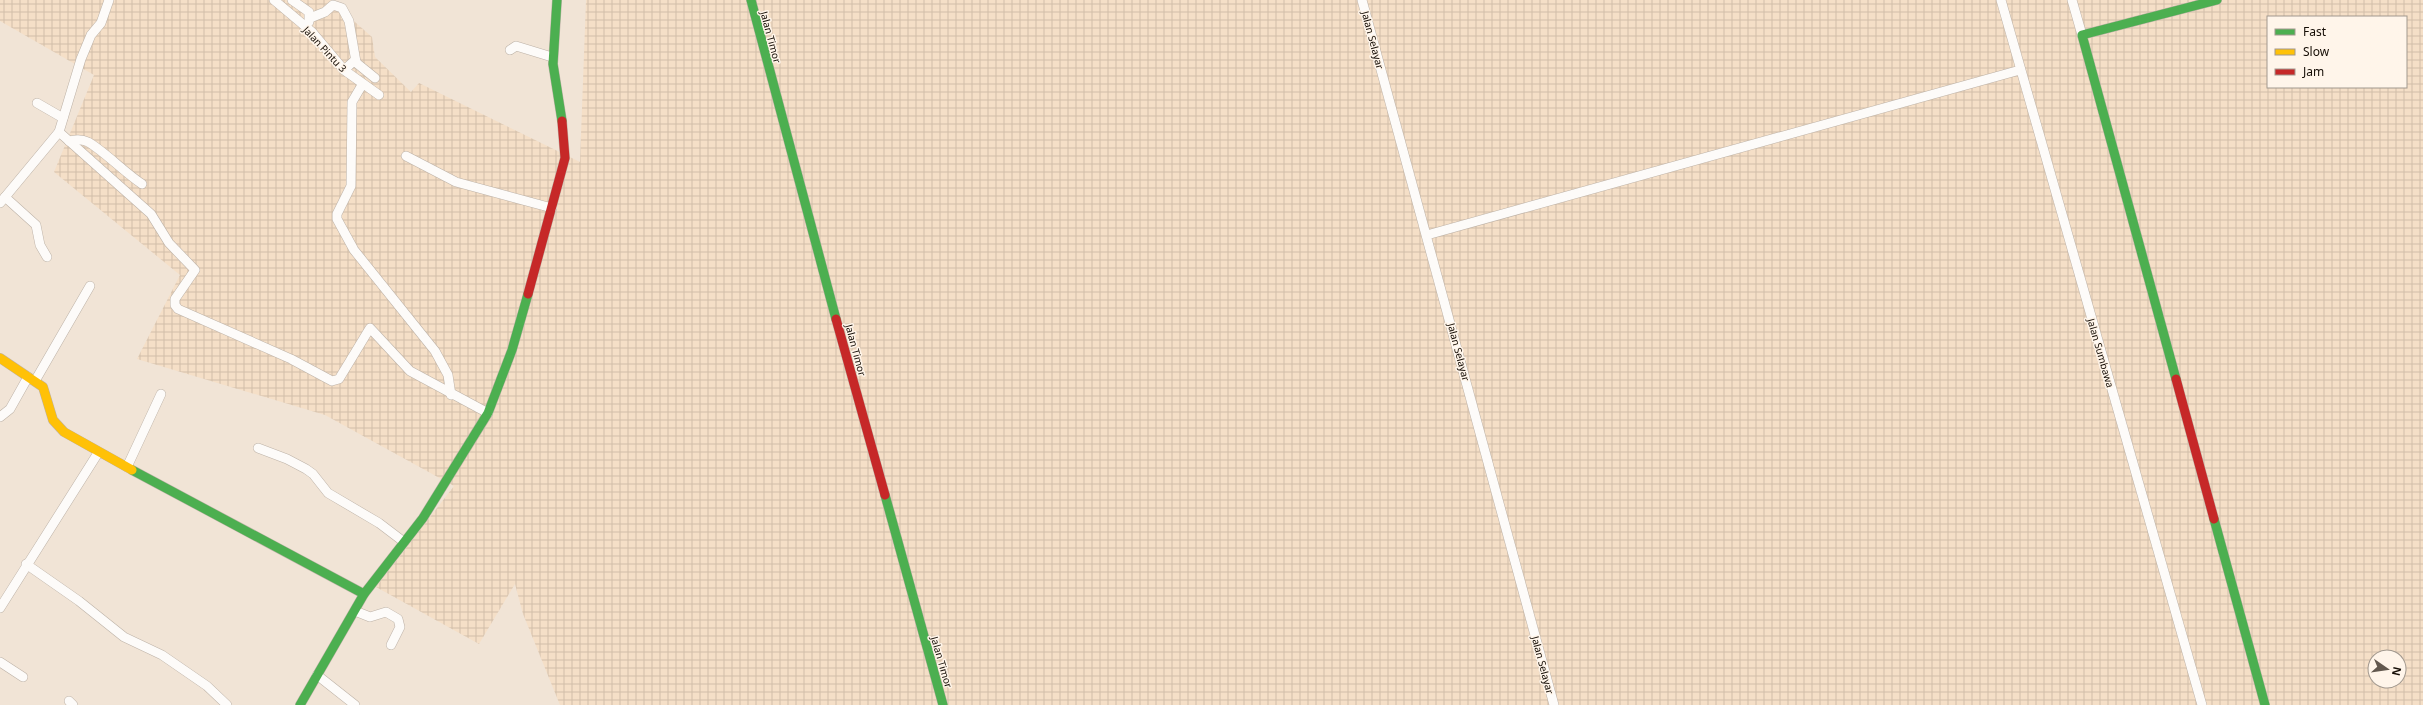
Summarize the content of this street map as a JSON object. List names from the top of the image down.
{
  "streets": {
    "street": [
      "Jalan Timor",
      "Jalan Selayar",
      "Jalan Pintu 3",
      "Jalan Sumbawa"
    ]
  },
  "legend": ["Fast", "Slow", "Jam"],
  "north": "right"
}
